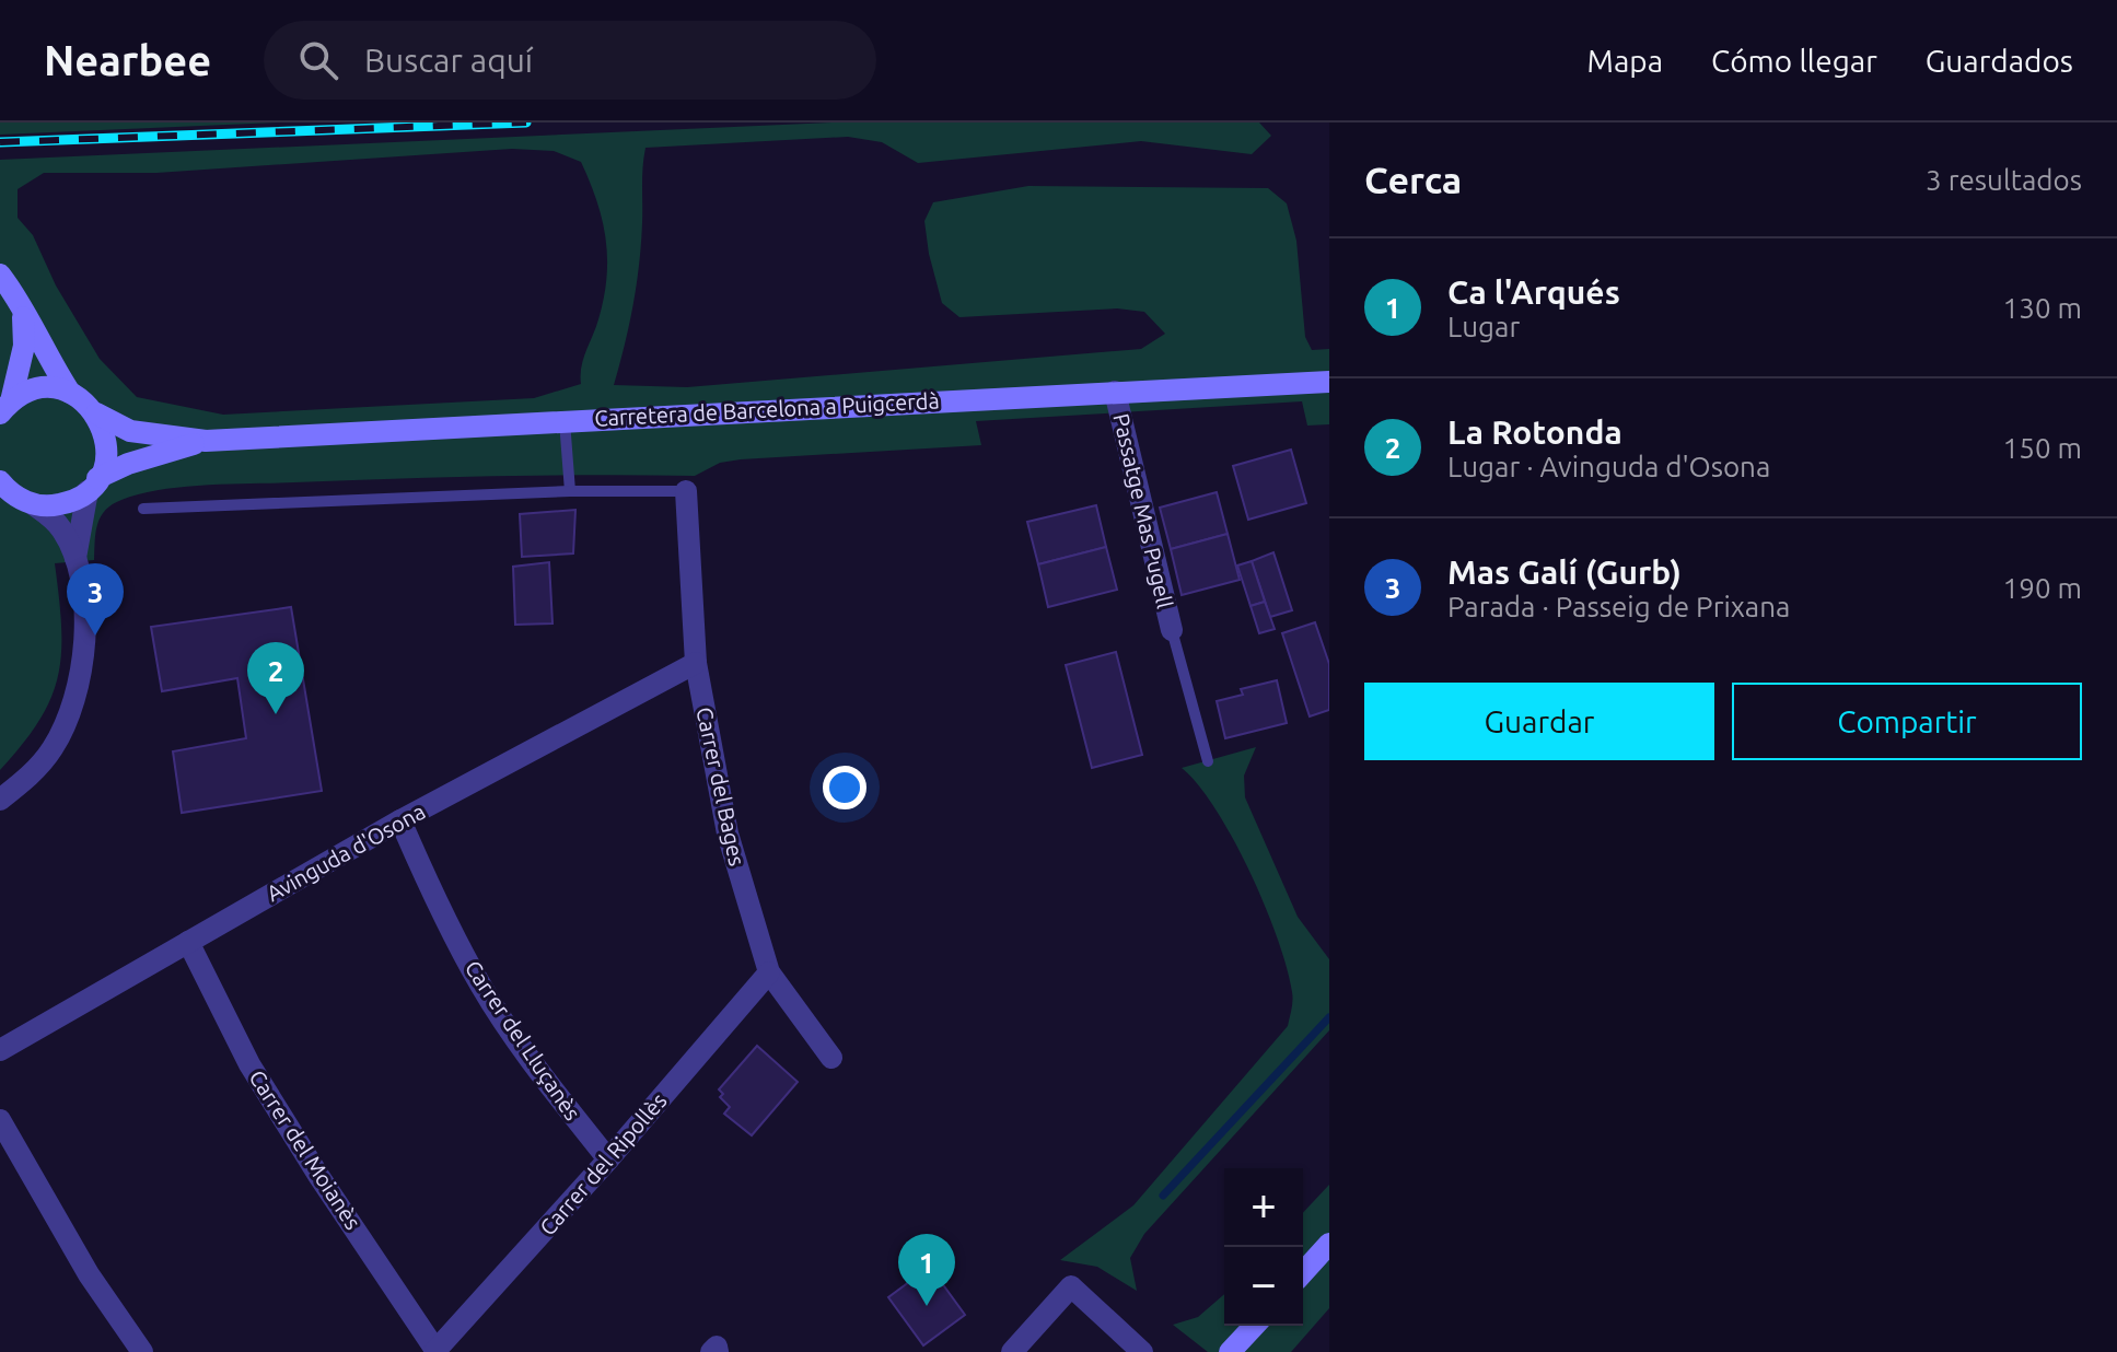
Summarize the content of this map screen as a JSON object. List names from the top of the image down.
{
  "streets": {
    "street": [
      "Carretera de Barcelona a Puigcerdà",
      "Passatge Mas Pugell",
      "Carrer del Bages",
      "Avinguda d'Osona",
      "Carrer del Lluçanès",
      "Carrer del Moianès",
      "Carrer del Ripollès"
    ]
  },
  "crossings": [
    ["Carretera de Barcelona a Puigcerdà", "Passatge Mas Pugell"],
    ["Carrer del Bages", "Avinguda d'Osona"],
    ["Carrer del Bages", "Carrer del Ripollès"],
    ["Avinguda d'Osona", "Carrer del Lluçanès"],
    ["Avinguda d'Osona", "Carrer del Moianès"],
    ["Carrer del Lluçanès", "Carrer del Ripollès"],
    ["Carrer del Moianès", "Carrer del Ripollès"]
  ],
  "page": {
    "header": "Nearbee",
    "search": "Buscar aquí",
    "nav": ["Mapa", "Cómo llegar", "Guardados"],
    "heading": ["Cerca", "3 resultados"],
    "list": [
      {
        "mark": "1",
        "name": "Ca l'Arqués",
        "note": "Lugar",
        "value": "130 m"
      },
      {
        "mark": "2",
        "name": "La Rotonda",
        "note": "Lugar · Avinguda d'Osona",
        "value": "150 m"
      },
      {
        "mark": "3",
        "name": "Mas Galí (Gurb)",
        "note": "Parada · Passeig de Prixana",
        "value": "190 m"
      }
    ],
    "pins": ["3", "2", "1"],
    "buttons": ["Guardar", "Compartir"],
    "map_buttons": ["+", "−"]
  }
}
